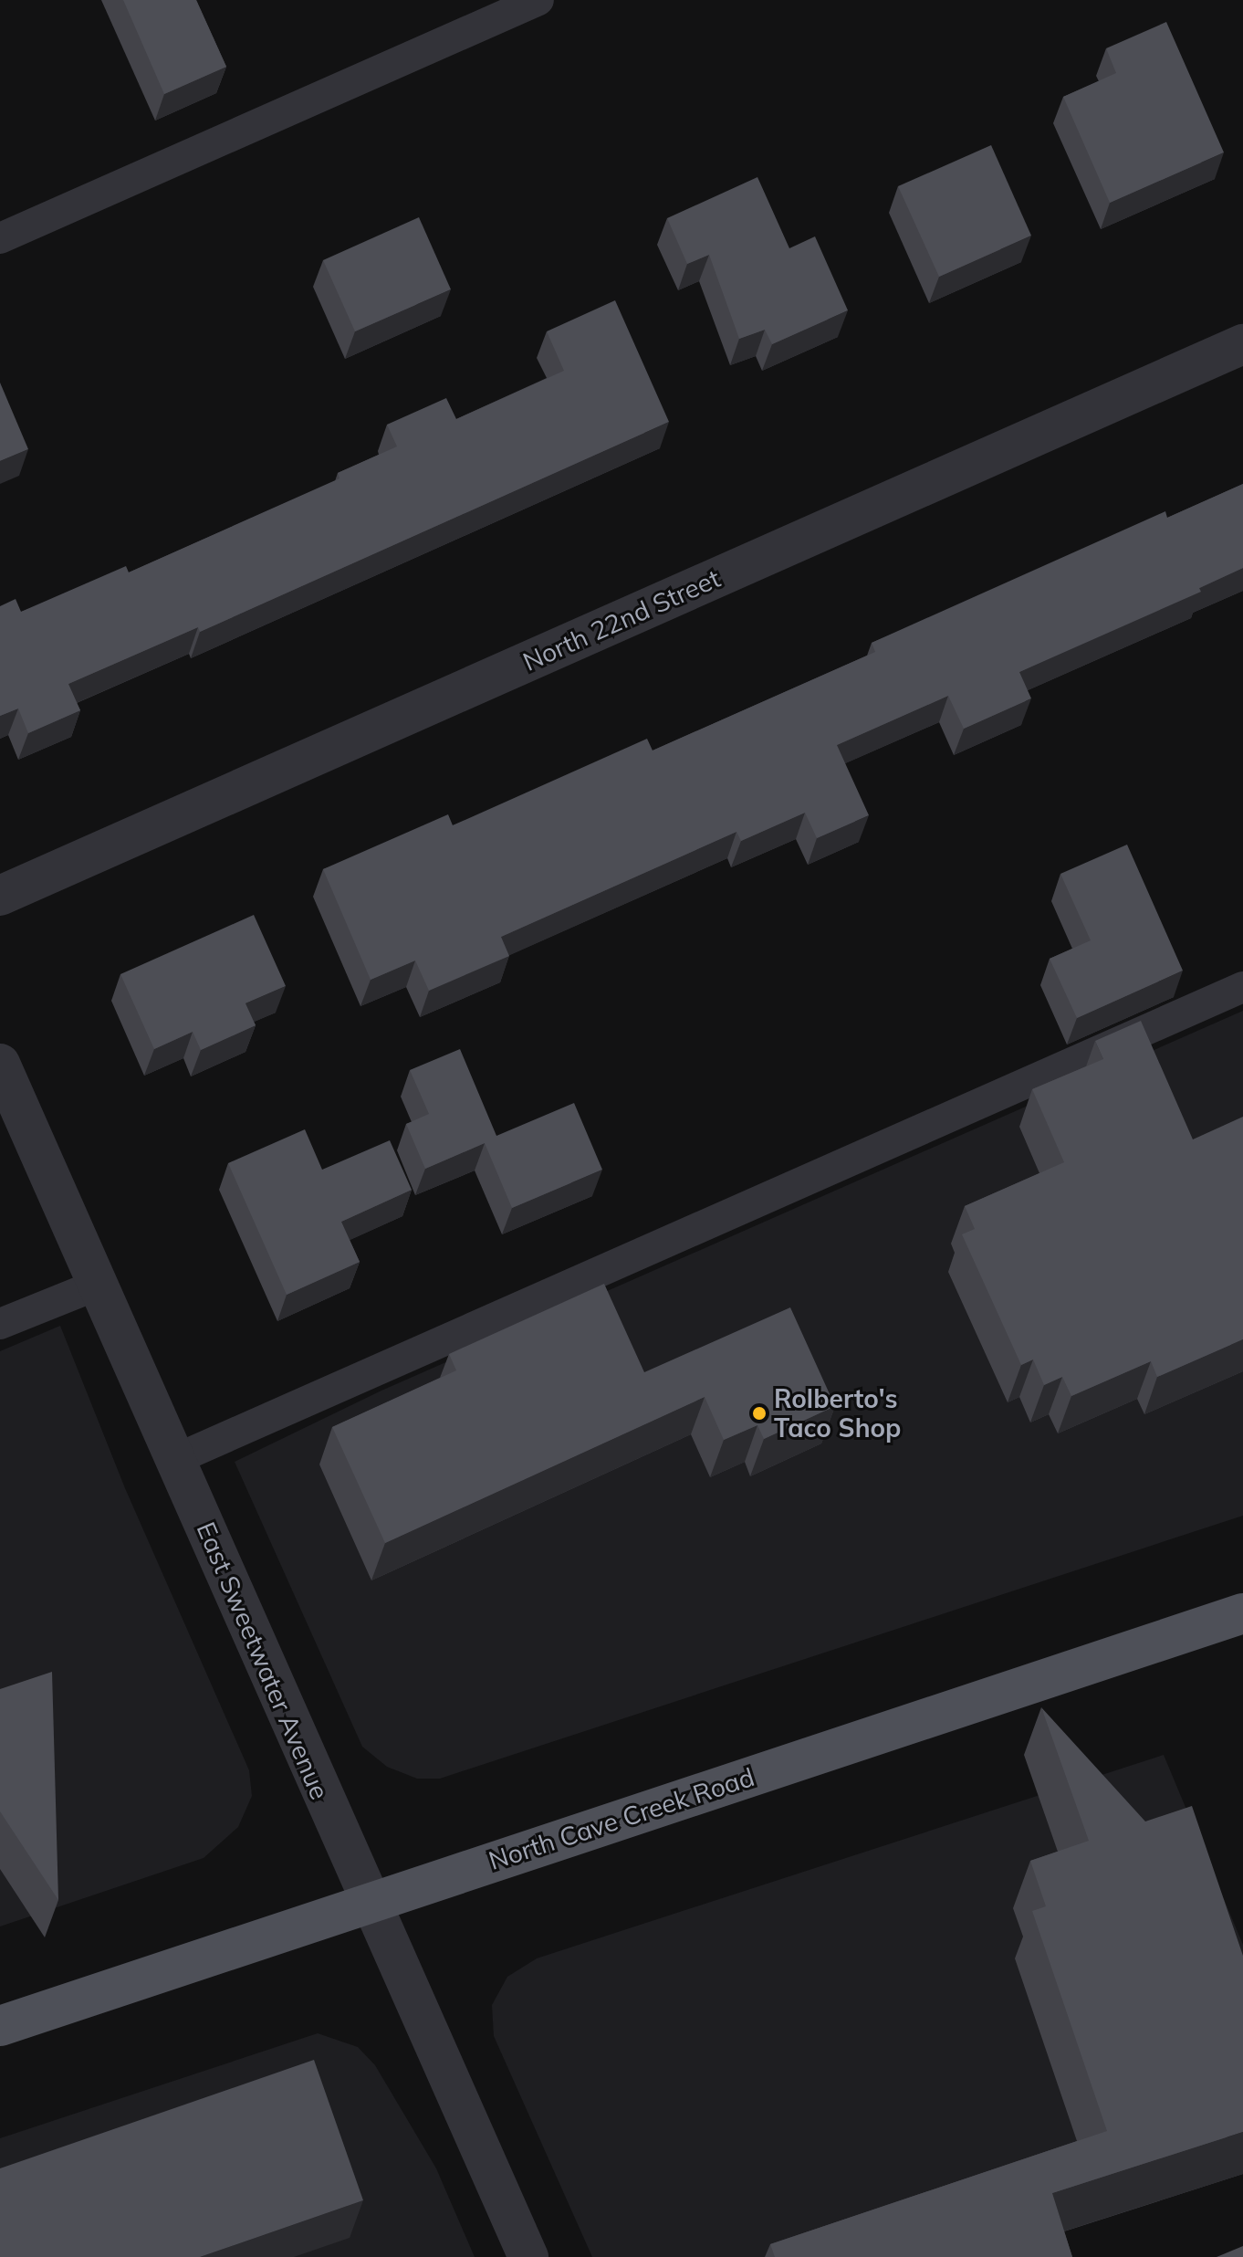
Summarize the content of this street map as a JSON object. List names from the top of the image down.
{
  "streets": {
    "main road": ["North Cave Creek Road"],
    "street": ["North 22nd Street", "East Sweetwater Avenue"]
  },
  "crossings": [
    ["East Sweetwater Avenue", "North Cave Creek Road"]
  ],
  "places": ["Rolberto's Taco Shop"]
}
